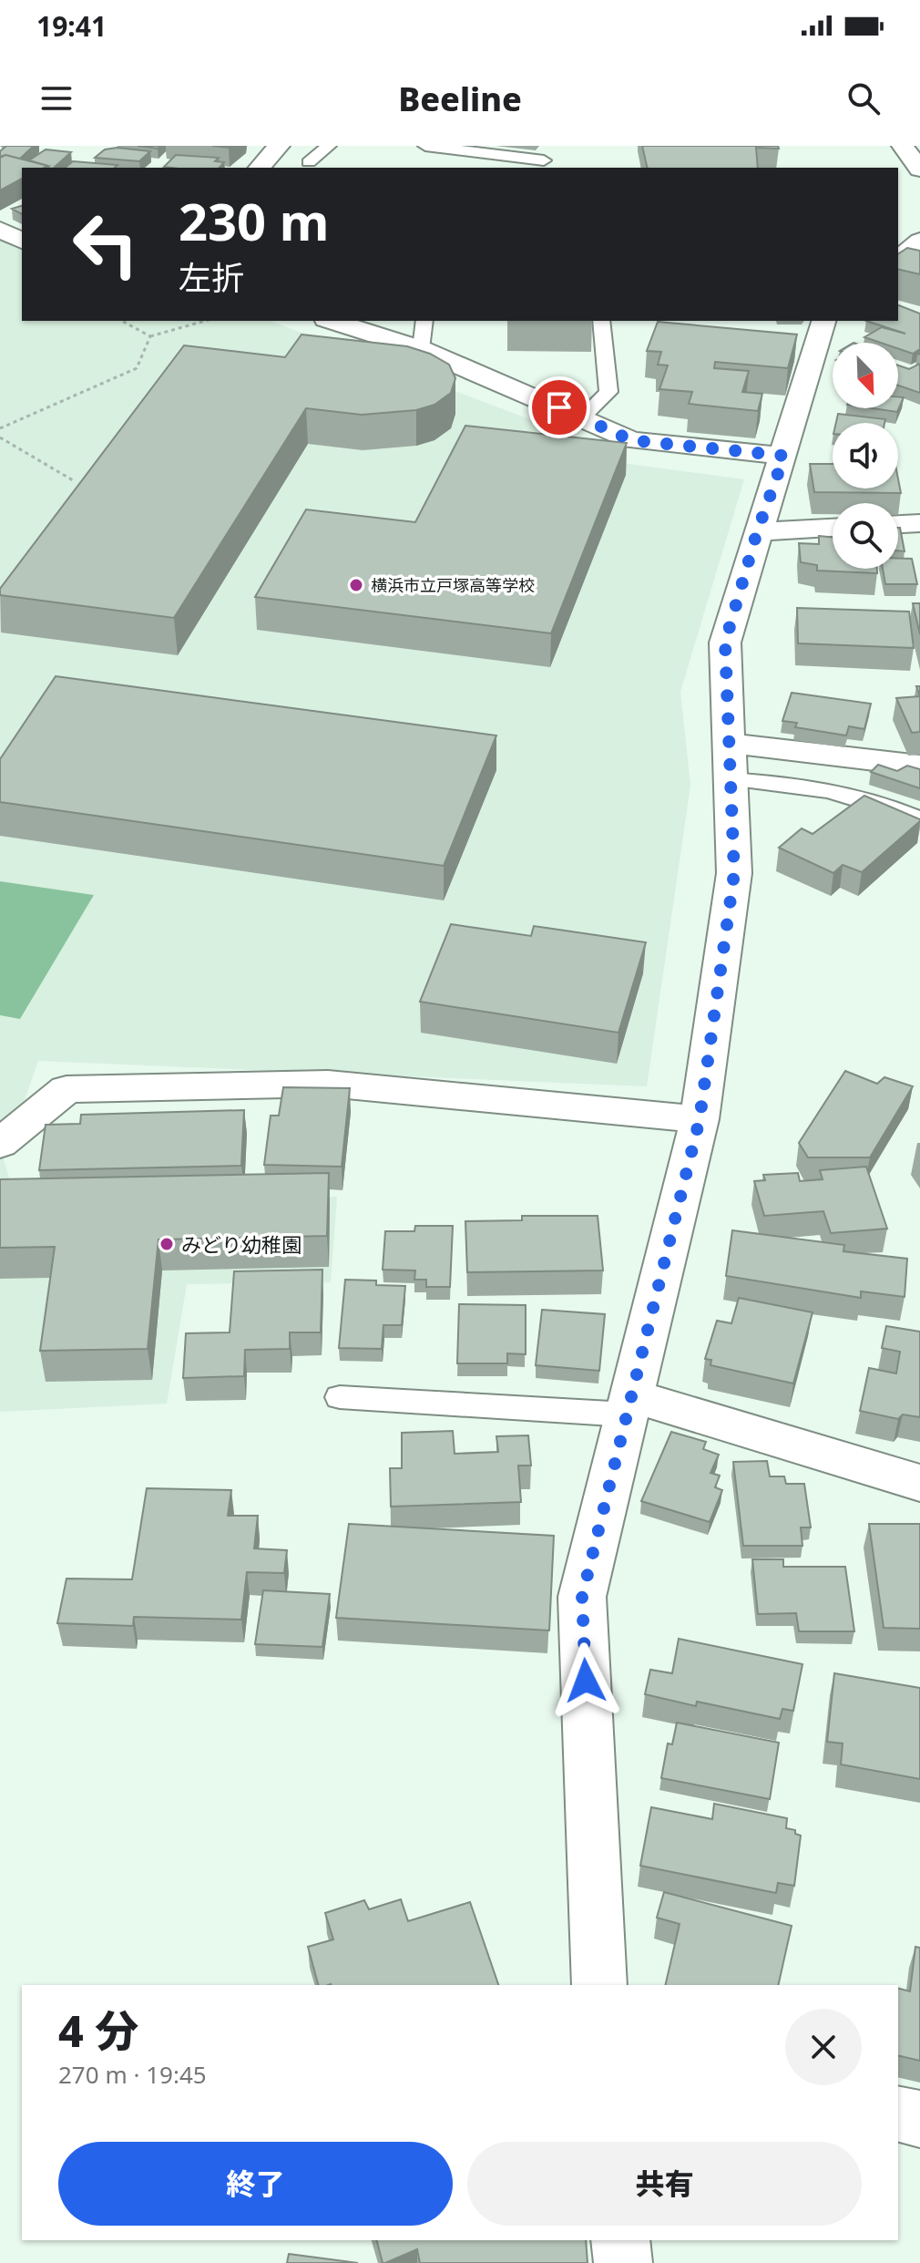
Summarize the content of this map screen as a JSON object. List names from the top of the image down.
{
  "places": ["横浜市立戸塚高等学校", "みどり幼稚園"],
  "north": "bottom right",
  "page": {
    "status": "19:41",
    "header": "Beeline",
    "turn": ["230 m", "左折"],
    "heading": ["4 分", "270 m · 19:45"],
    "buttons": ["終了", "共有"]
  }
}
